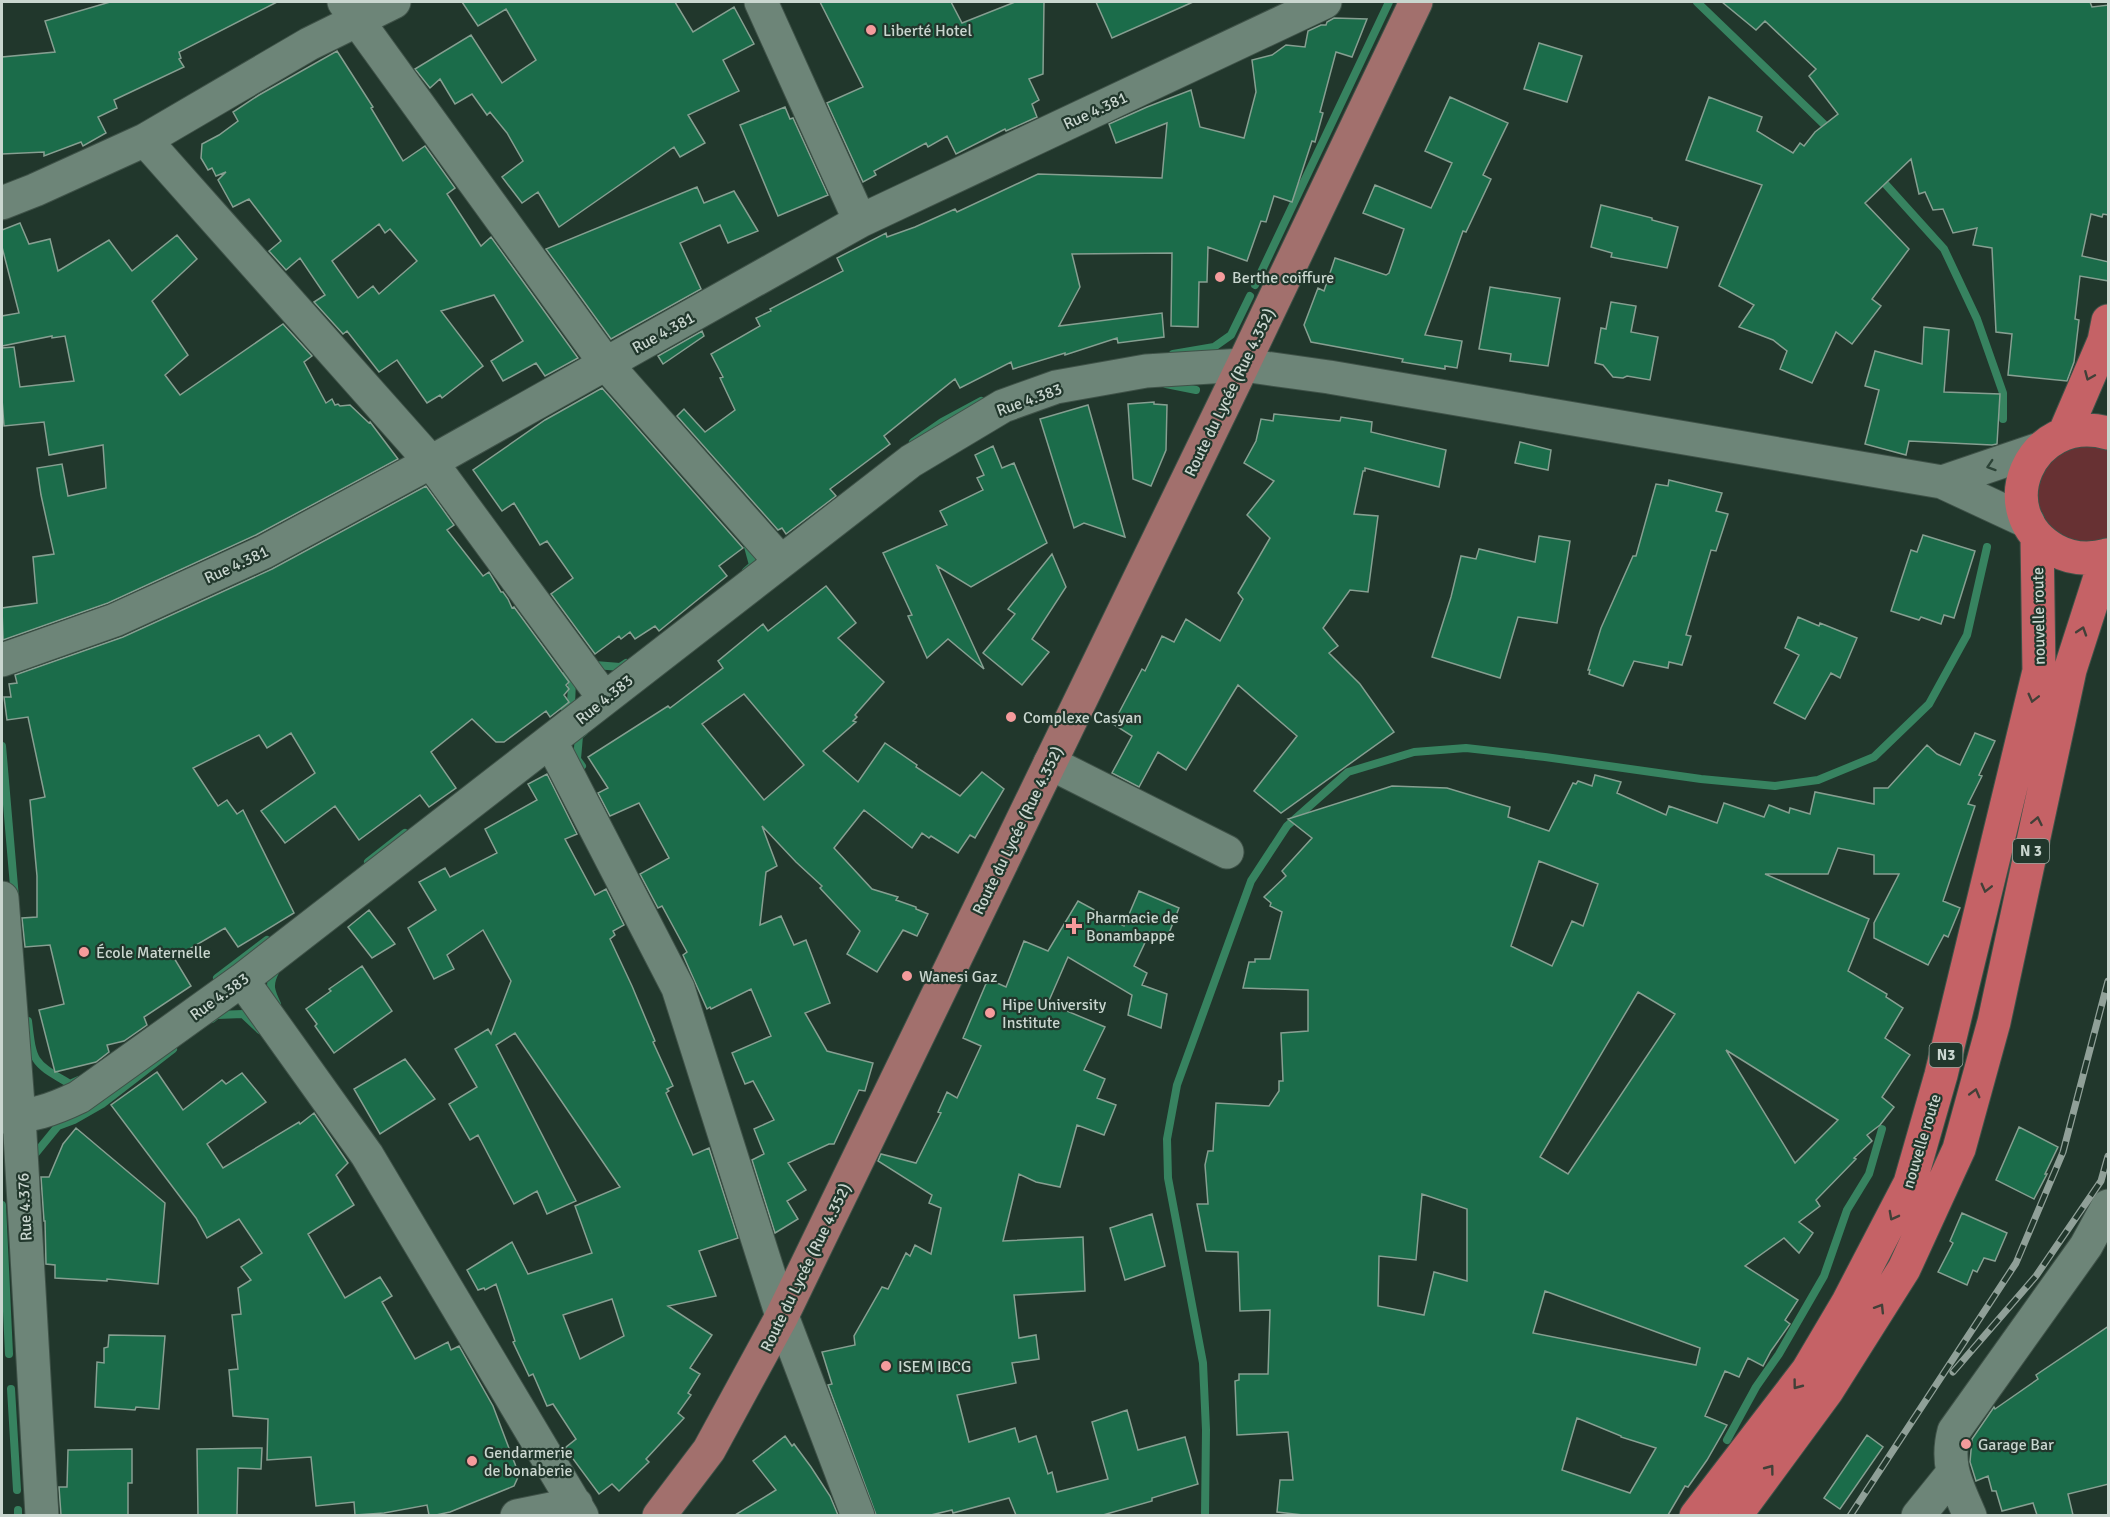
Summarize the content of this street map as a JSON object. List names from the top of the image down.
{
  "streets": {
    "highway": ["nouvelle route", "N 3", "N3"],
    "main road": ["Route du Lycée (Rue 4.352)"],
    "street": ["Rue 4.381", "Rue 4.383", "Rue 4.376"]
  },
  "crossings": [
    ["Route du Lycée (Rue 4.352)", "Rue 4.383"],
    ["Rue 4.383", "Rue 4.376"]
  ],
  "places": {
    "other": [
      "Liberté Hotel",
      "Berthe coiffure",
      "Complexe Casyan",
      "École Maternelle",
      "Wanesi Gaz",
      "Hipe University Institute",
      "ISEM IBCG",
      "Garage Bar",
      "Gendarmerie de bonaberie"
    ],
    "health": ["Pharmacie de Bonambappe"]
  }
}
